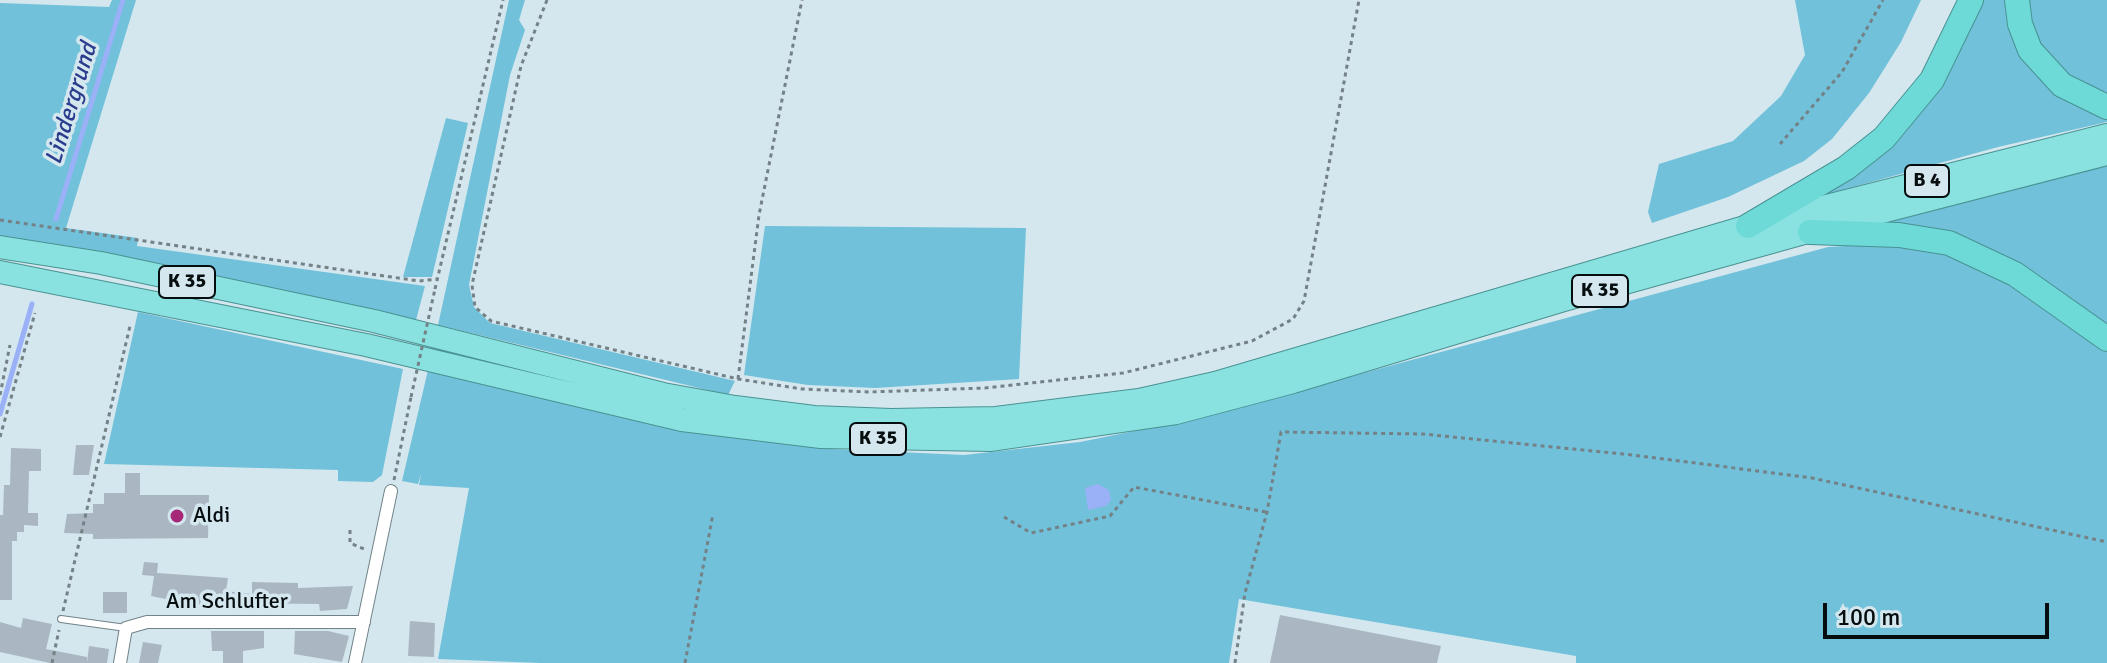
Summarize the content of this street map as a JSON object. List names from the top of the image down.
{
  "streets": {
    "highway": ["B 4", "K 35"],
    "street": ["Am Schlufter"]
  },
  "crossings": [
    ["B 4", "K 35"]
  ],
  "water": ["Lindergrund"],
  "places": ["Aldi"],
  "scale_bar": "100 m"
}
